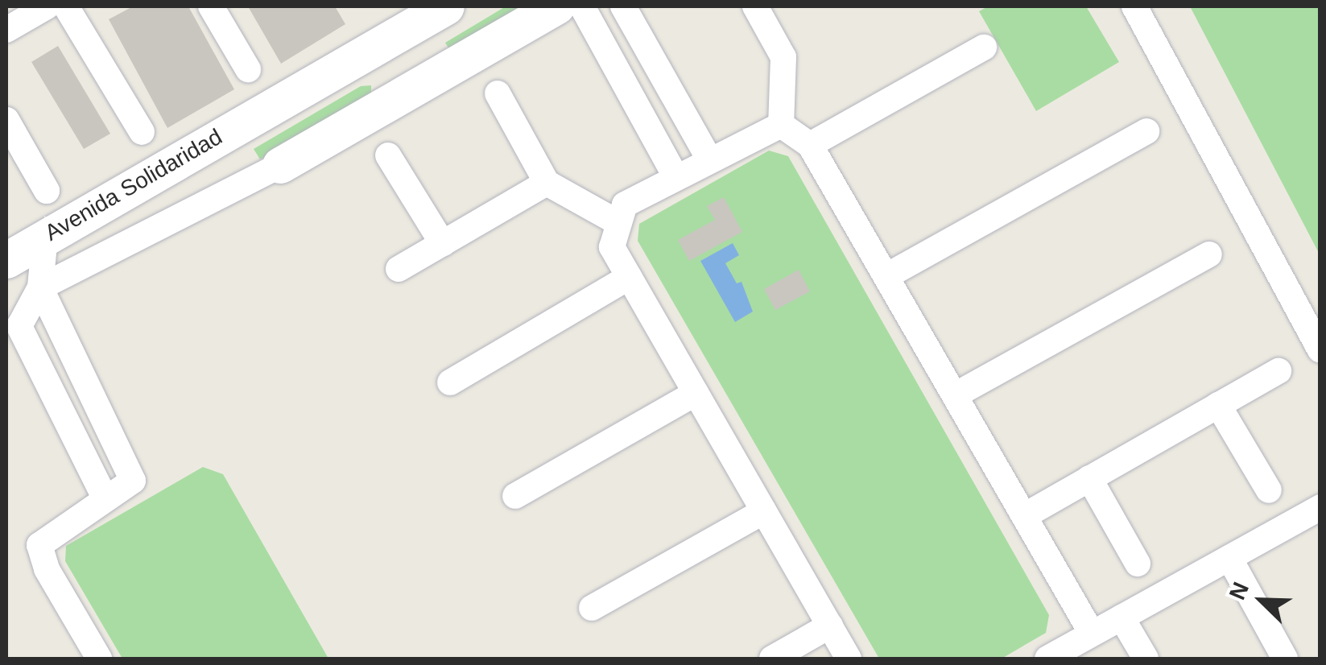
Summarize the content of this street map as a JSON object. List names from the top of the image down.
{
  "streets": {
    "main road": ["Avenida Solidaridad"]
  },
  "north": "top left"
}
